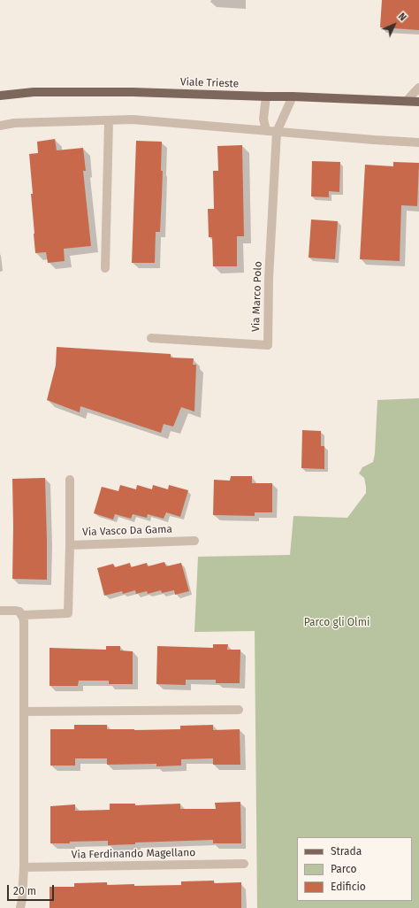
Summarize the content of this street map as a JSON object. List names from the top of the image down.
{
  "streets": {
    "main road": ["Viale Trieste"],
    "street": ["Via Marco Polo", "Via Vasco Da Gama", "Via Ferdinando Magellano"]
  },
  "crossings": [
    ["Viale Trieste", "Via Marco Polo"]
  ],
  "parks": ["Parco gli Olmi"],
  "legend": ["Strada", "Parco", "Edificio"],
  "scale_bar": "20 m",
  "north": "top right"
}
